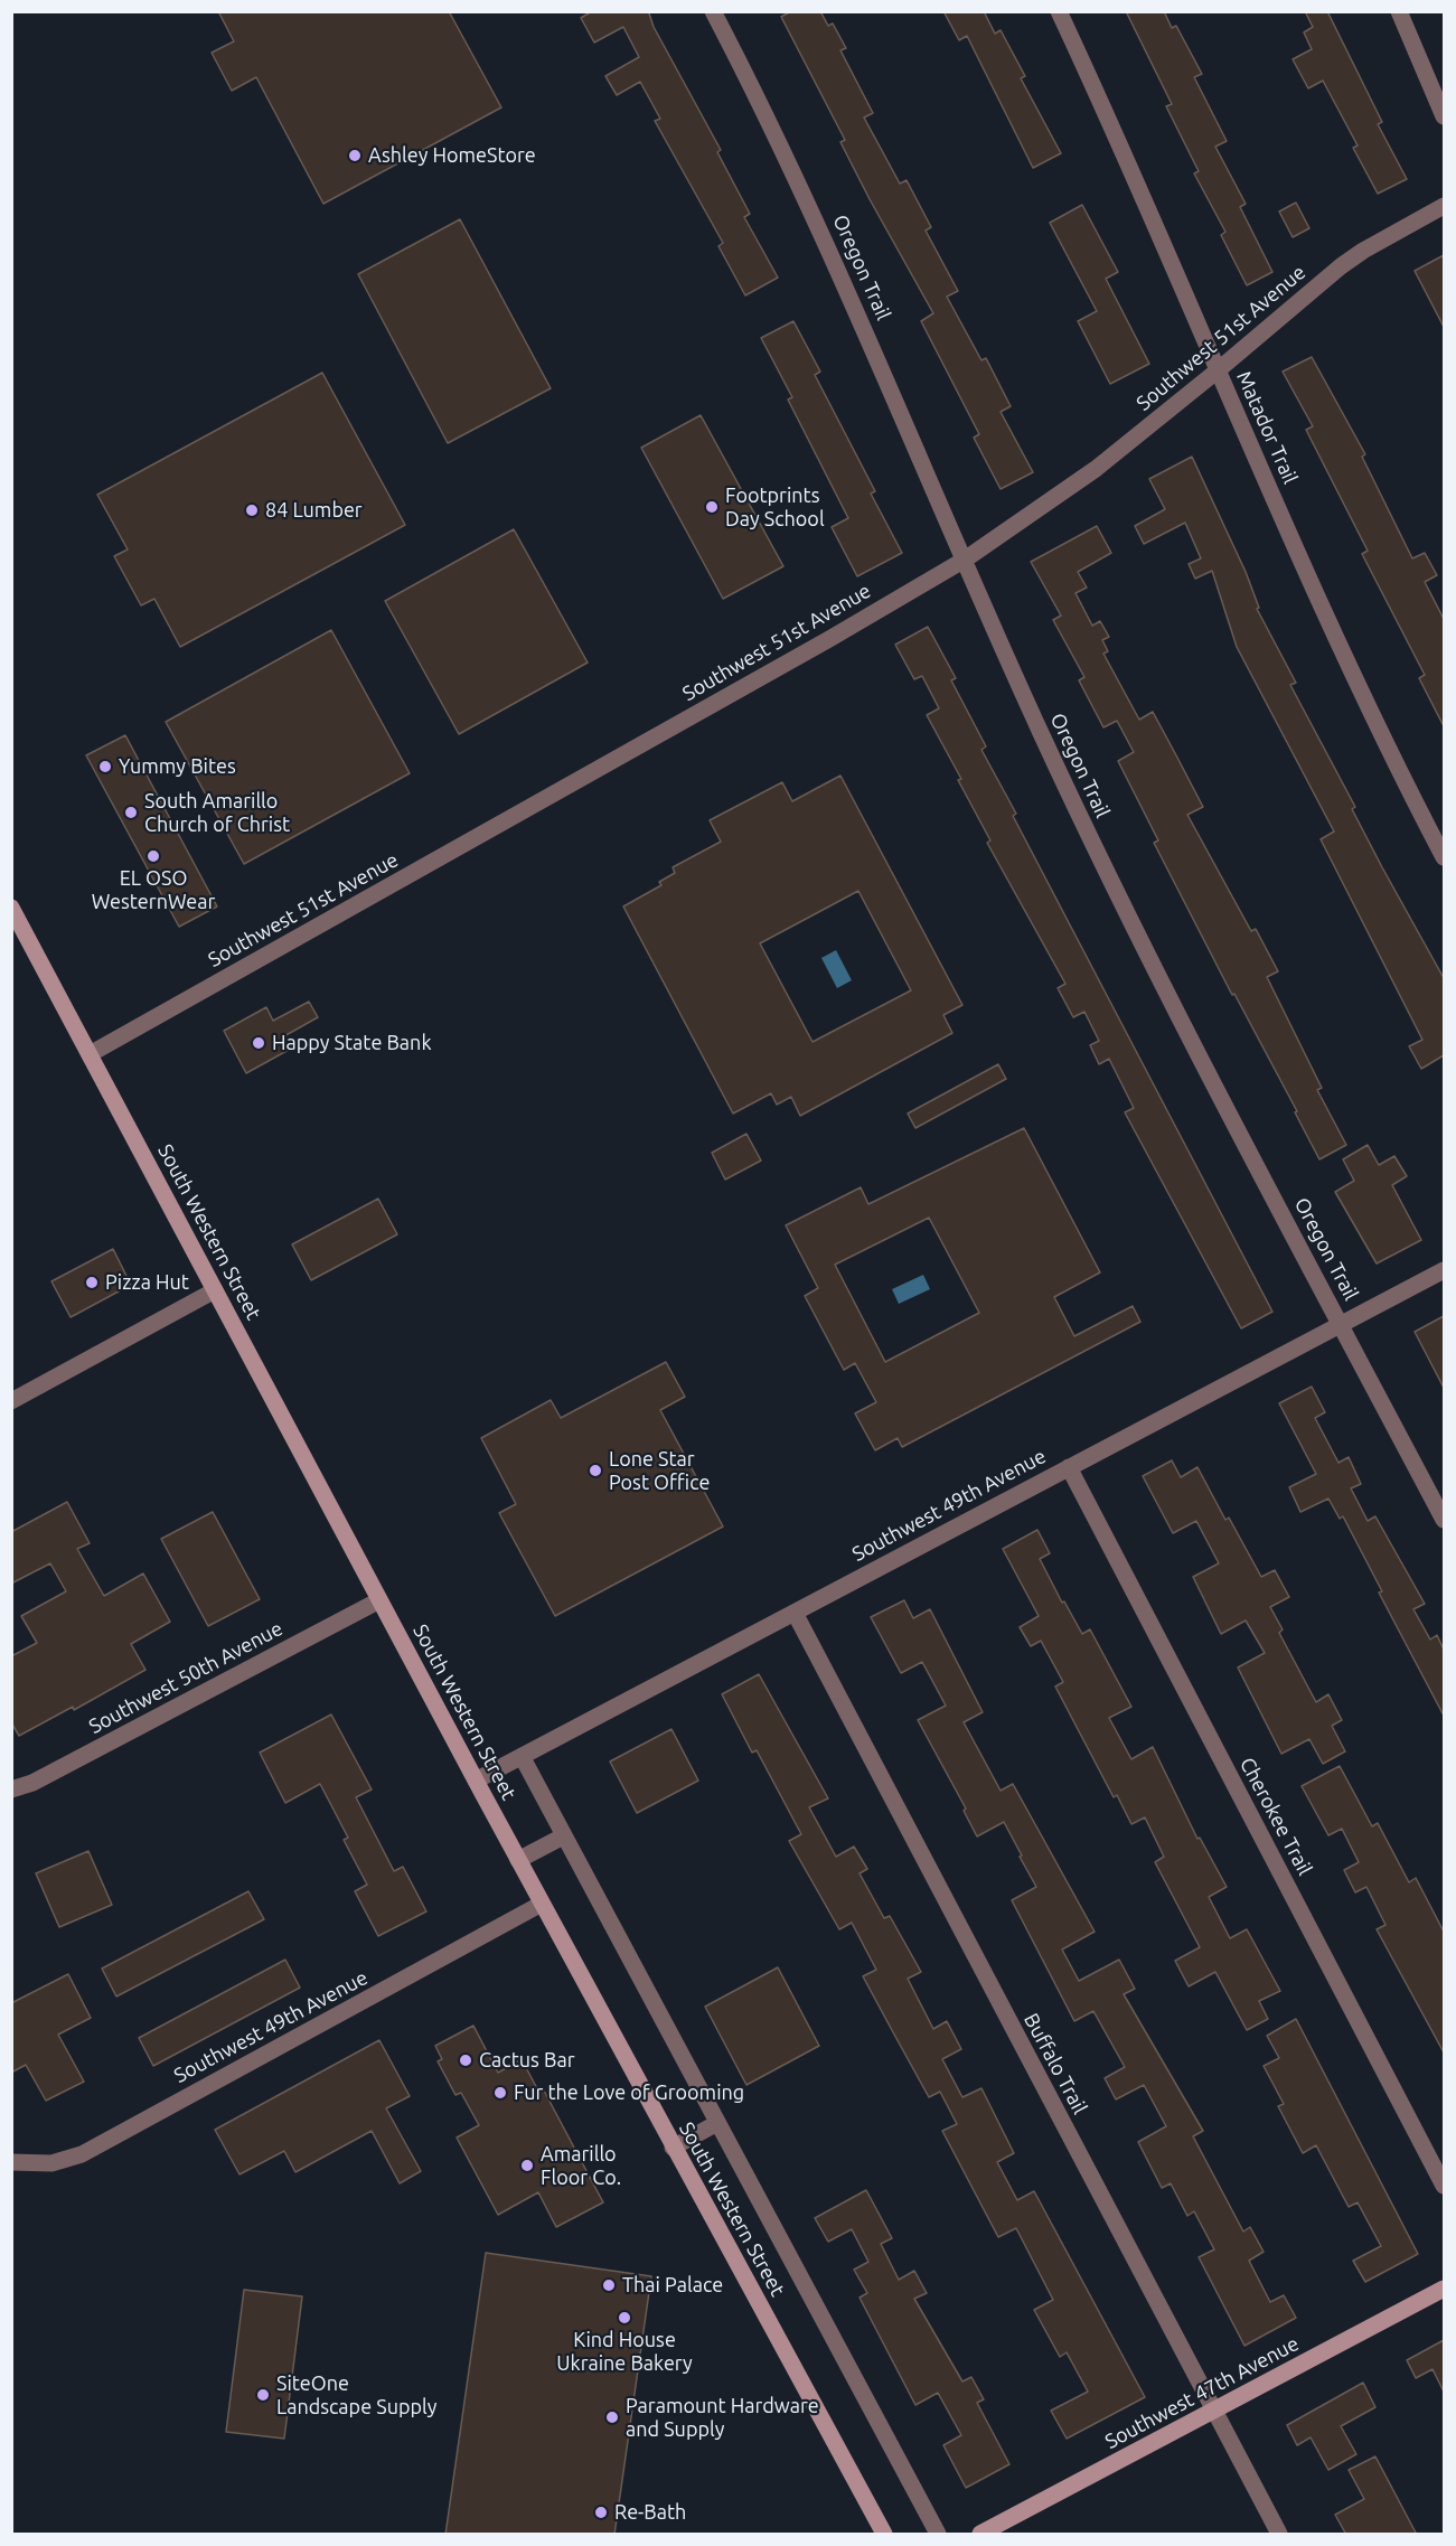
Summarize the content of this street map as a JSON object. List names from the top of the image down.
{
  "streets": {
    "main road": ["South Western Street", "Southwest 47th Avenue"],
    "street": [
      "Oregon Trail",
      "Southwest 51st Avenue",
      "Matador Trail",
      "Southwest 49th Avenue",
      "Southwest 50th Avenue",
      "Cherokee Trail",
      "Buffalo Trail"
    ]
  },
  "crossings": [
    ["Oregon Trail", "Southwest 51st Avenue"],
    ["Oregon Trail", "Southwest 49th Avenue"],
    ["Southwest 51st Avenue", "Matador Trail"],
    ["Southwest 51st Avenue", "South Western Street"],
    ["South Western Street", "Southwest 49th Avenue"],
    ["South Western Street", "Southwest 50th Avenue"],
    ["Southwest 49th Avenue", "Cherokee Trail"],
    ["Southwest 49th Avenue", "Buffalo Trail"],
    ["Buffalo Trail", "Southwest 47th Avenue"]
  ],
  "places": [
    "Ashley HomeStore",
    "Footprints Day School",
    "84 Lumber",
    "Yummy Bites",
    "South Amarillo Church of Christ",
    "EL OSO WesternWear",
    "Happy State Bank",
    "Pizza Hut",
    "Lone Star Post Office",
    "Cactus Bar",
    "Fur the Love of Grooming",
    "Amarillo Floor Co.",
    "Thai Palace",
    "Kind House Ukraine Bakery",
    "SiteOne Landscape Supply",
    "Paramount Hardware and Supply",
    "Re-Bath"
  ]
}
